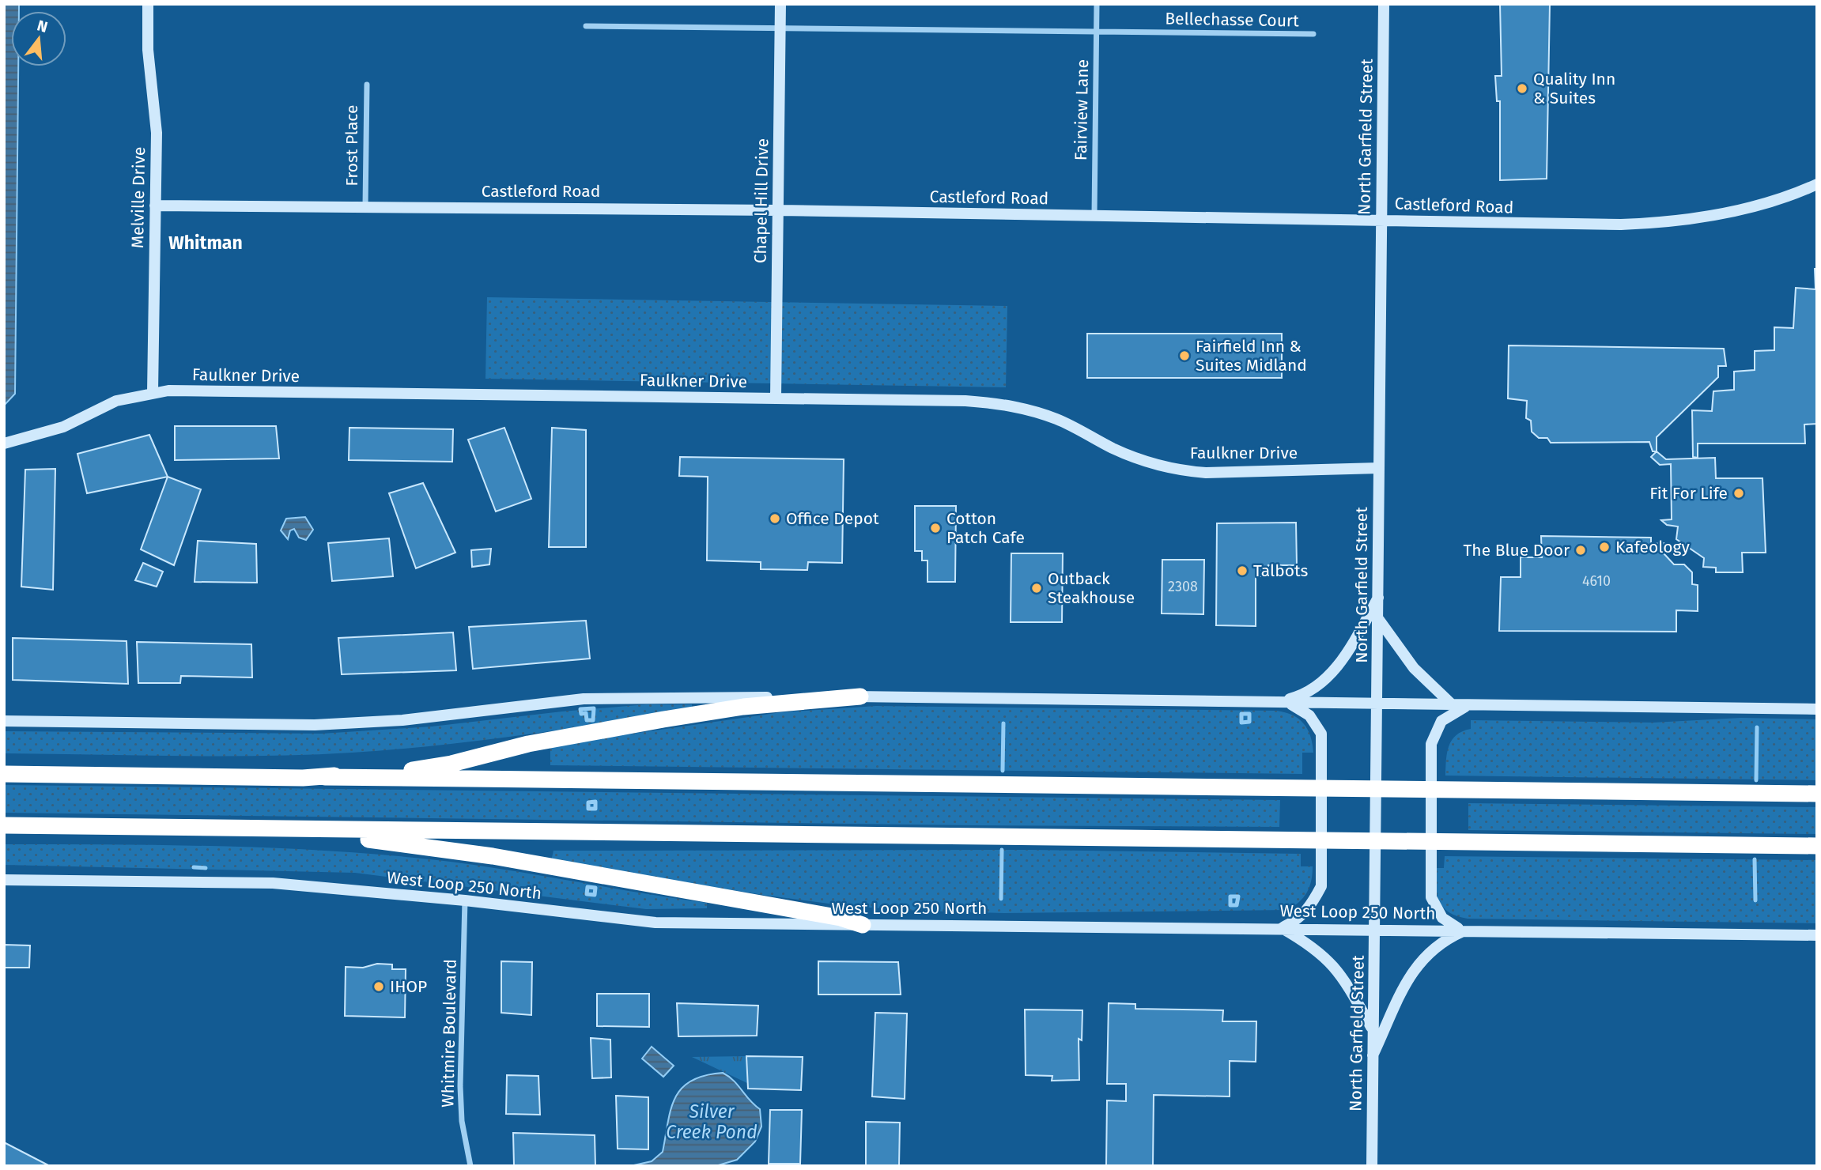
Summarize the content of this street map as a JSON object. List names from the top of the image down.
{
  "streets": {
    "main road": [
      "North Garfield Street",
      "Castleford Road",
      "Melville Drive",
      "Chapel Hill Drive",
      "Faulkner Drive",
      "West Loop 250 North"
    ],
    "street": [
      "Bellechasse Court",
      "Fairview Lane",
      "Frost Place",
      "Whitmire Boulevard"
    ]
  },
  "crossings": [
    ["Bellechasse Court", "Fairview Lane"],
    ["Bellechasse Court", "Chapel Hill Drive"],
    ["Fairview Lane", "Castleford Road"],
    ["North Garfield Street", "Castleford Road"],
    ["North Garfield Street", "Faulkner Drive"],
    ["North Garfield Street", "West Loop 250 North"],
    ["Frost Place", "Castleford Road"],
    ["Castleford Road", "Melville Drive"],
    ["Castleford Road", "Chapel Hill Drive"],
    ["Melville Drive", "Faulkner Drive"],
    ["Chapel Hill Drive", "Faulkner Drive"],
    ["West Loop 250 North", "Whitmire Boulevard"]
  ],
  "districts": ["Whitman"],
  "water": ["Silver Creek Pond"],
  "places": [
    "Quality Inn & Suites",
    "Fairfield Inn & Suites Midland",
    "Fit For Life",
    "Office Depot",
    "Cotton Patch Cafe",
    "Kafeology",
    "The Blue Door",
    "Talbots",
    "Outback Steakhouse",
    "IHOP"
  ],
  "house_numbers": ["4610", "2308"],
  "north": "top"
}
